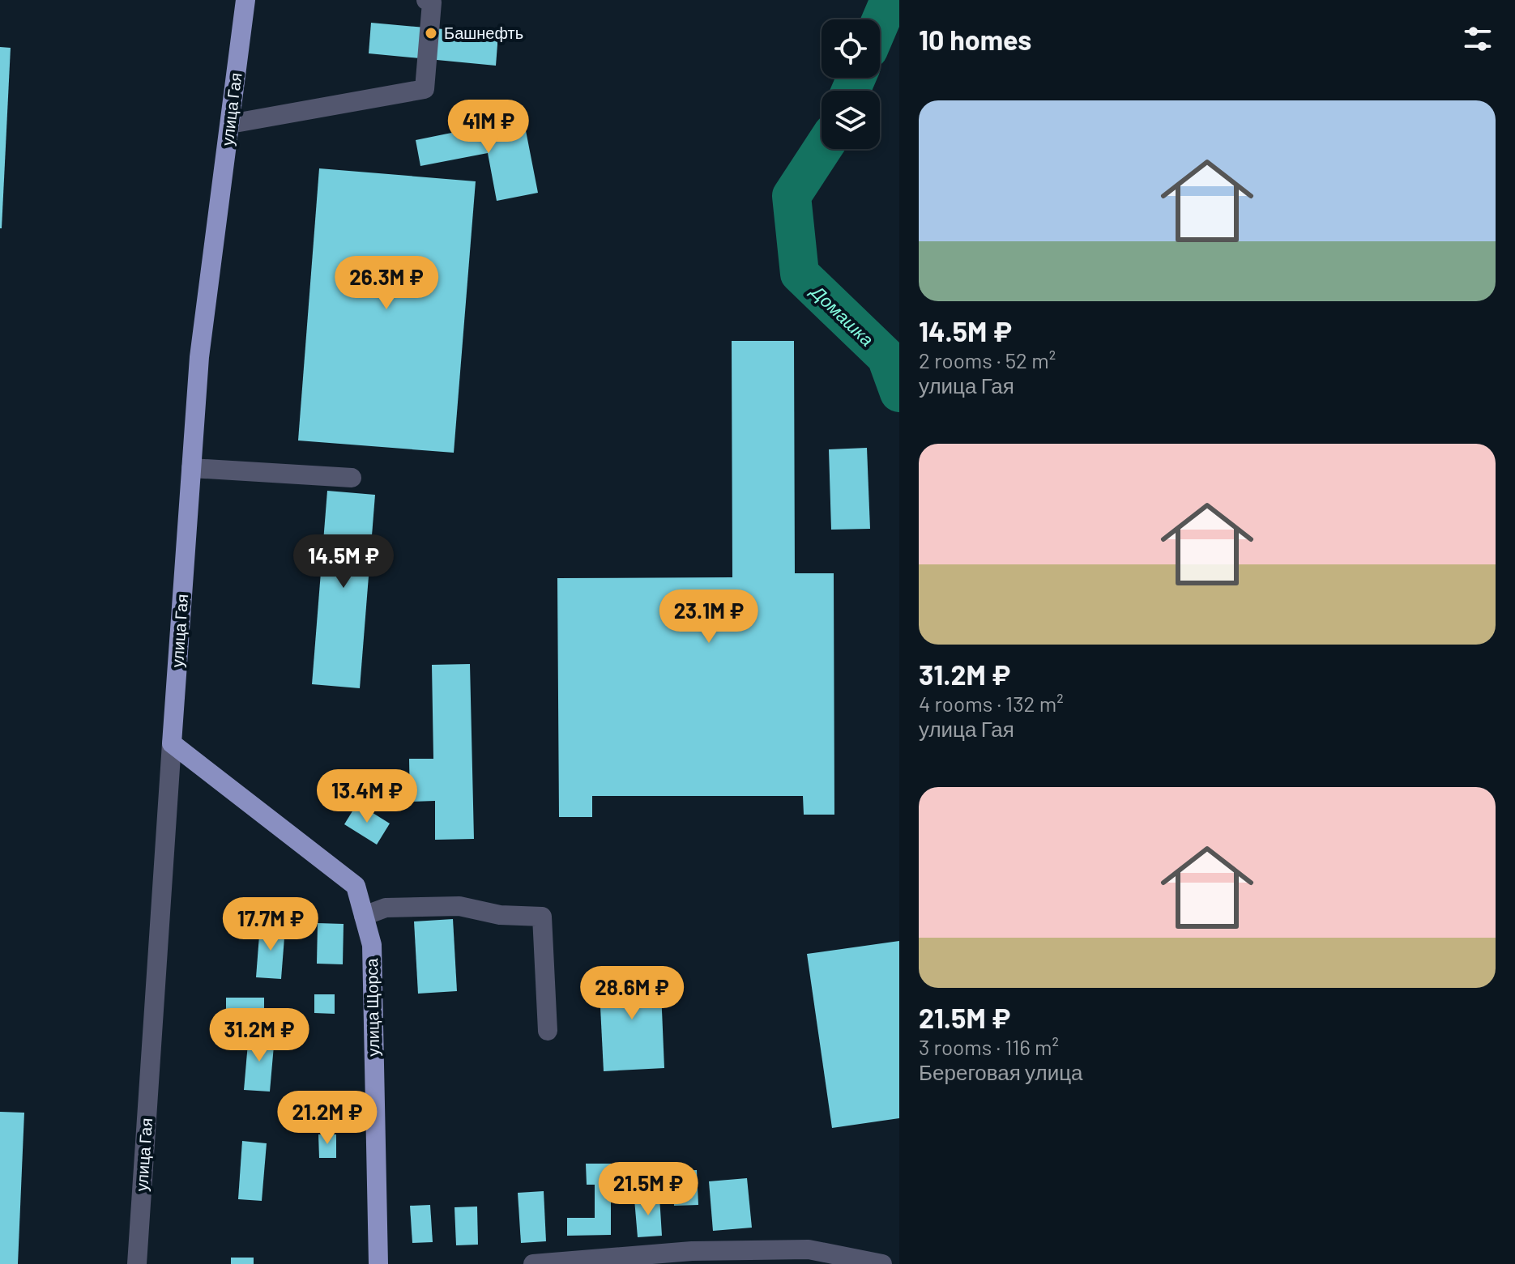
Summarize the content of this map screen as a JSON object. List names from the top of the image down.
{
  "streets": {
    "main road": ["улица Гая", "улица Щорса"]
  },
  "crossings": [
    ["улица Гая", "улица Щорса"]
  ],
  "water": ["Домашка"],
  "places": ["Башнефть"],
  "page": {
    "heading": "10 homes",
    "list": [
      {
        "name": "14.5M ₽",
        "note": "2 rooms · 52 m² · улица Гая"
      },
      {
        "name": "31.2M ₽",
        "note": "4 rooms · 132 m² · улица Гая"
      },
      {
        "name": "21.5M ₽",
        "note": "3 rooms · 116 m² · Береговая улица"
      }
    ],
    "price": [
      "41M ₽",
      "26.3M ₽",
      "14.5M ₽",
      "23.1M ₽",
      "13.4M ₽",
      "17.7M ₽",
      "28.6M ₽",
      "31.2M ₽",
      "21.2M ₽",
      "21.5M ₽"
    ]
  }
}
